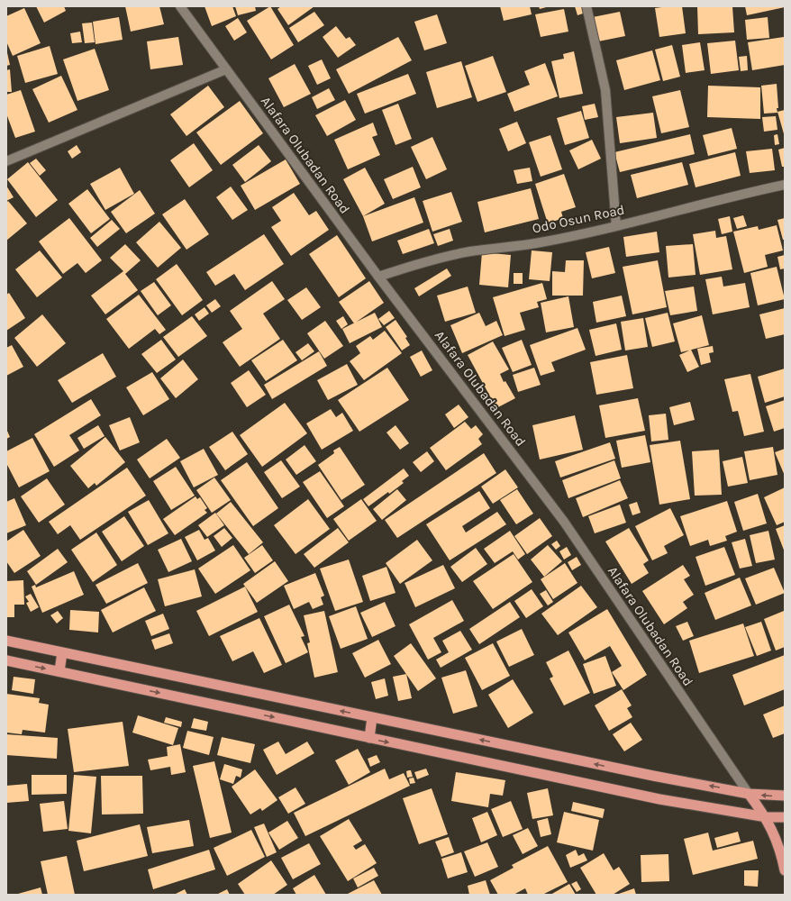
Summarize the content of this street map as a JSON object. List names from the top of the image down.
{
  "streets": {
    "street": ["Alafara Olubadan Road", "Odo Osun Road"]
  },
  "crossings": [
    ["Alafara Olubadan Road", "Odo Osun Road"]
  ]
}
